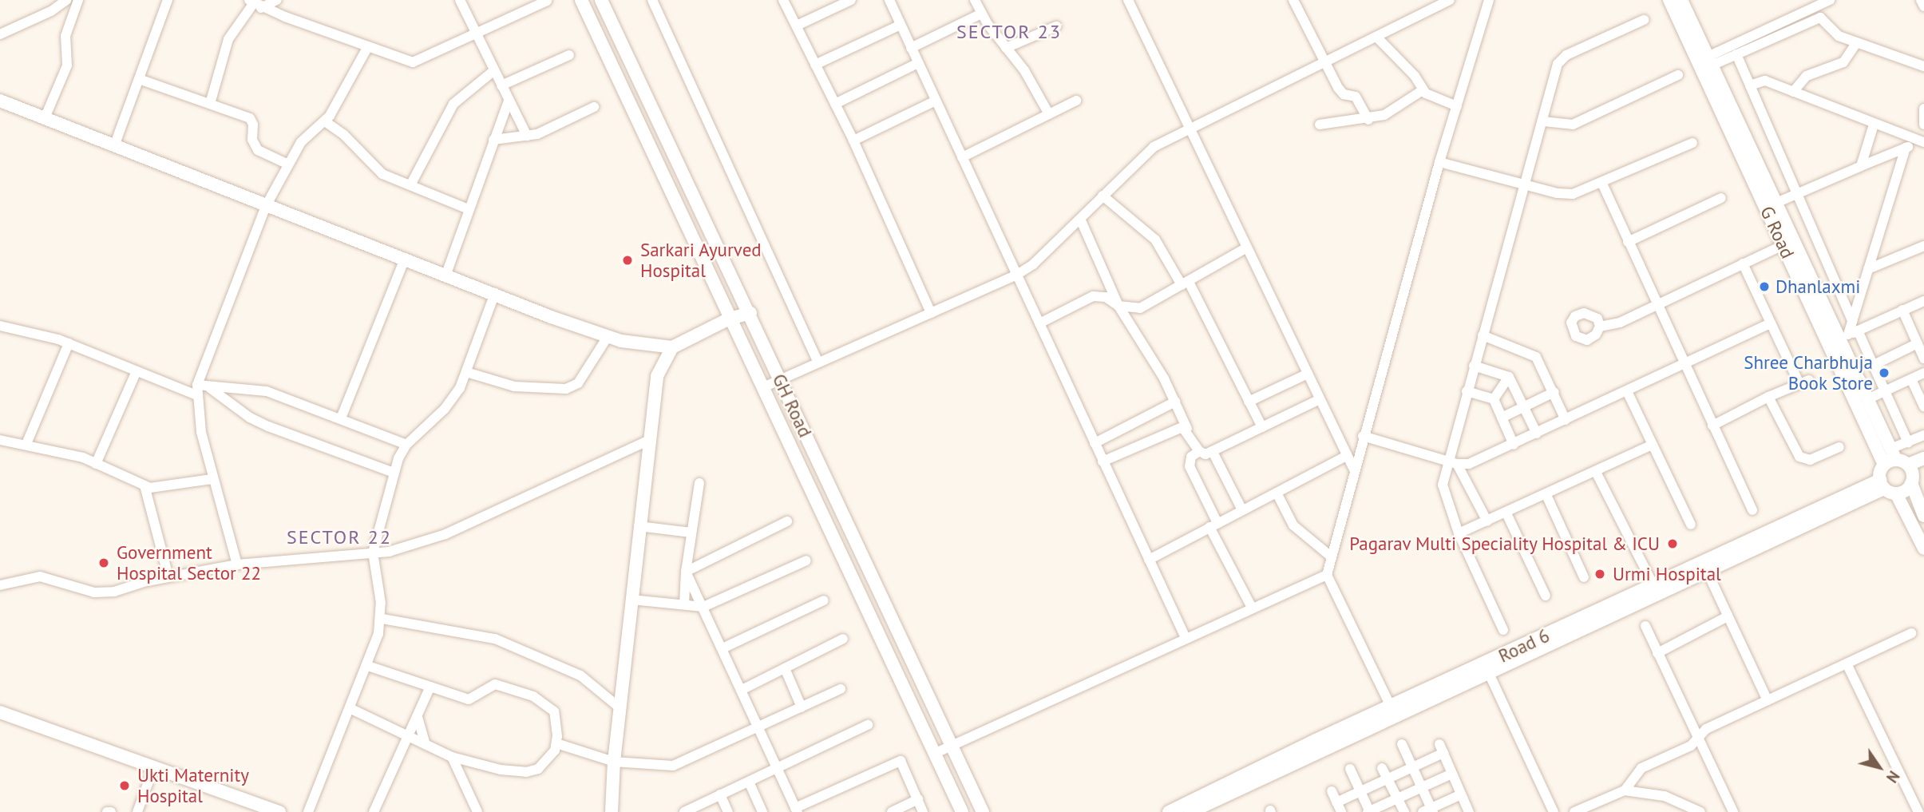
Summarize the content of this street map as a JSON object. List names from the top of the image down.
{
  "streets": {
    "street": ["G Road", "GH Road", "Road 6"]
  },
  "districts": ["SECTOR 23", "SECTOR 22"],
  "places": [
    "Sarkari Ayurved Hospital",
    "Dhanlaxmi",
    "Shree Charbhuja Book Store",
    "Pagarav Multi Speciality Hospital & ICU",
    "Government Hospital Sector 22",
    "Urmi Hospital",
    "Ukti Maternity Hospital"
  ],
  "north": "bottom right"
}
